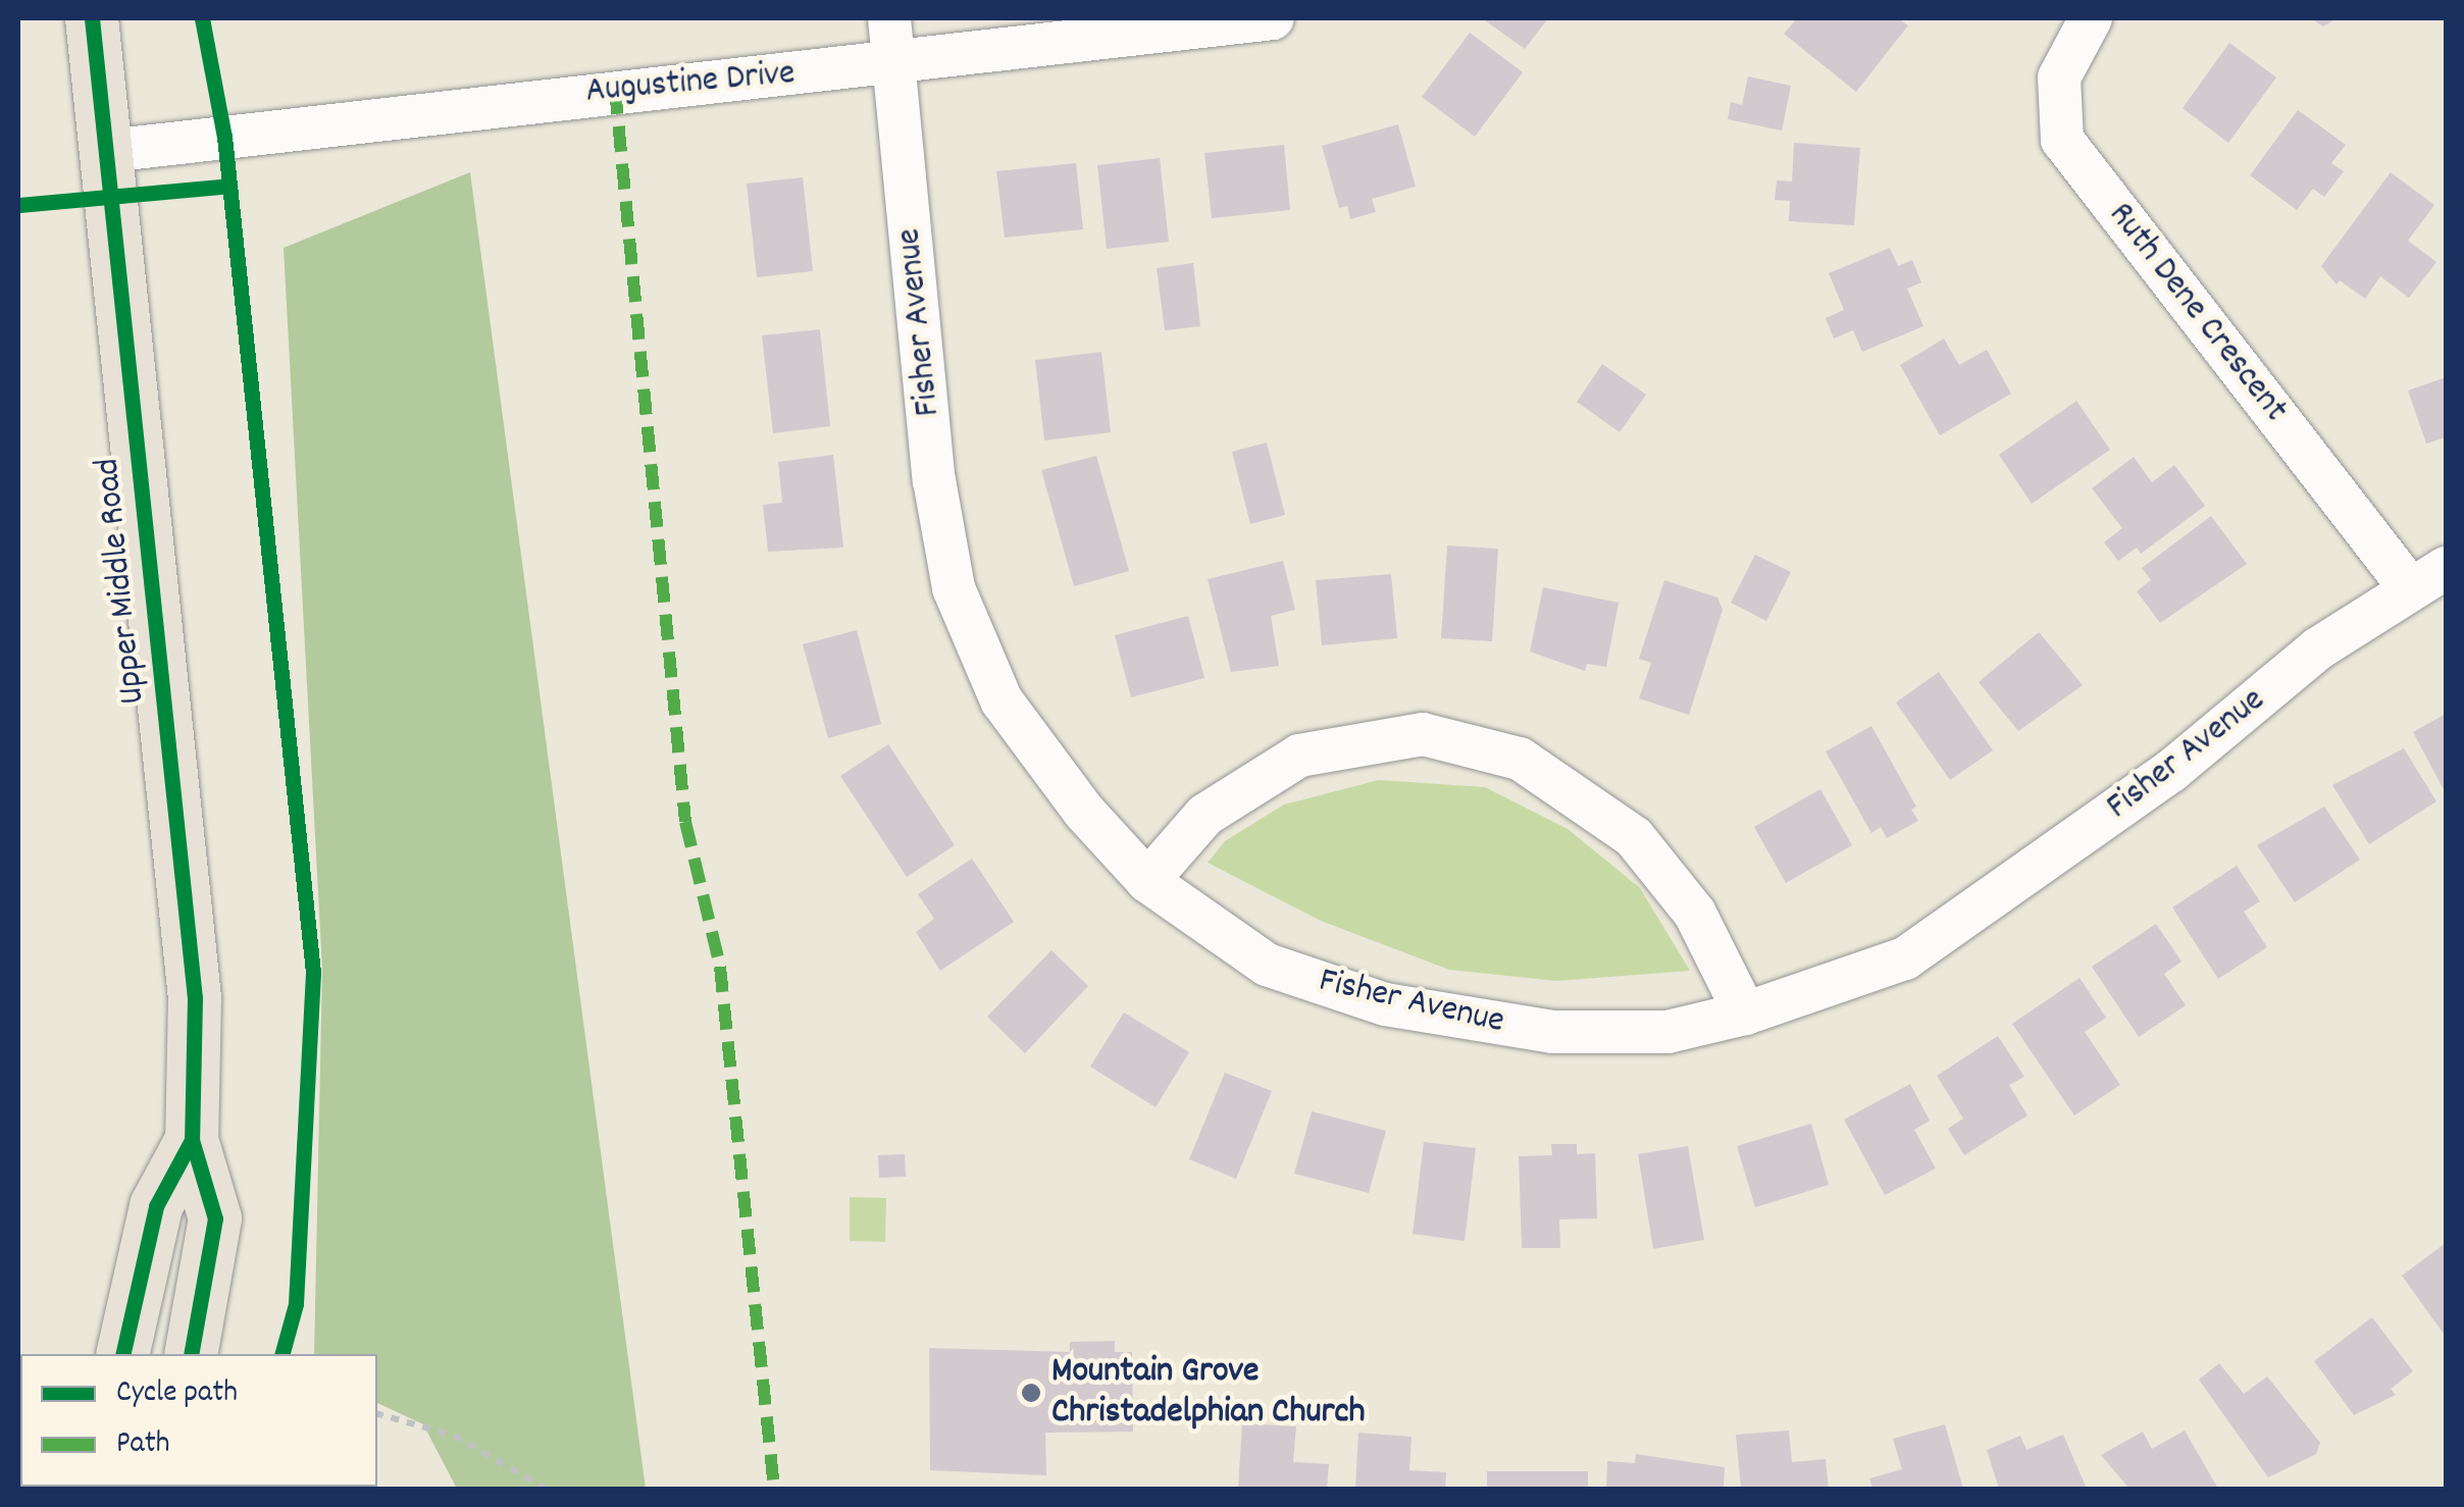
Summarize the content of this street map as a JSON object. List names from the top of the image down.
{
  "streets": {
    "main road": ["Upper Middle Road"],
    "street": ["Augustine Drive", "Ruth Dene Crescent", "Fisher Avenue"]
  },
  "crossings": [
    ["Augustine Drive", "Fisher Avenue"],
    ["Augustine Drive", "Upper Middle Road"],
    ["Ruth Dene Crescent", "Fisher Avenue"]
  ],
  "places": ["Mountain Grove Christadelphian Church"],
  "legend": ["Cycle path", "Path"]
}
